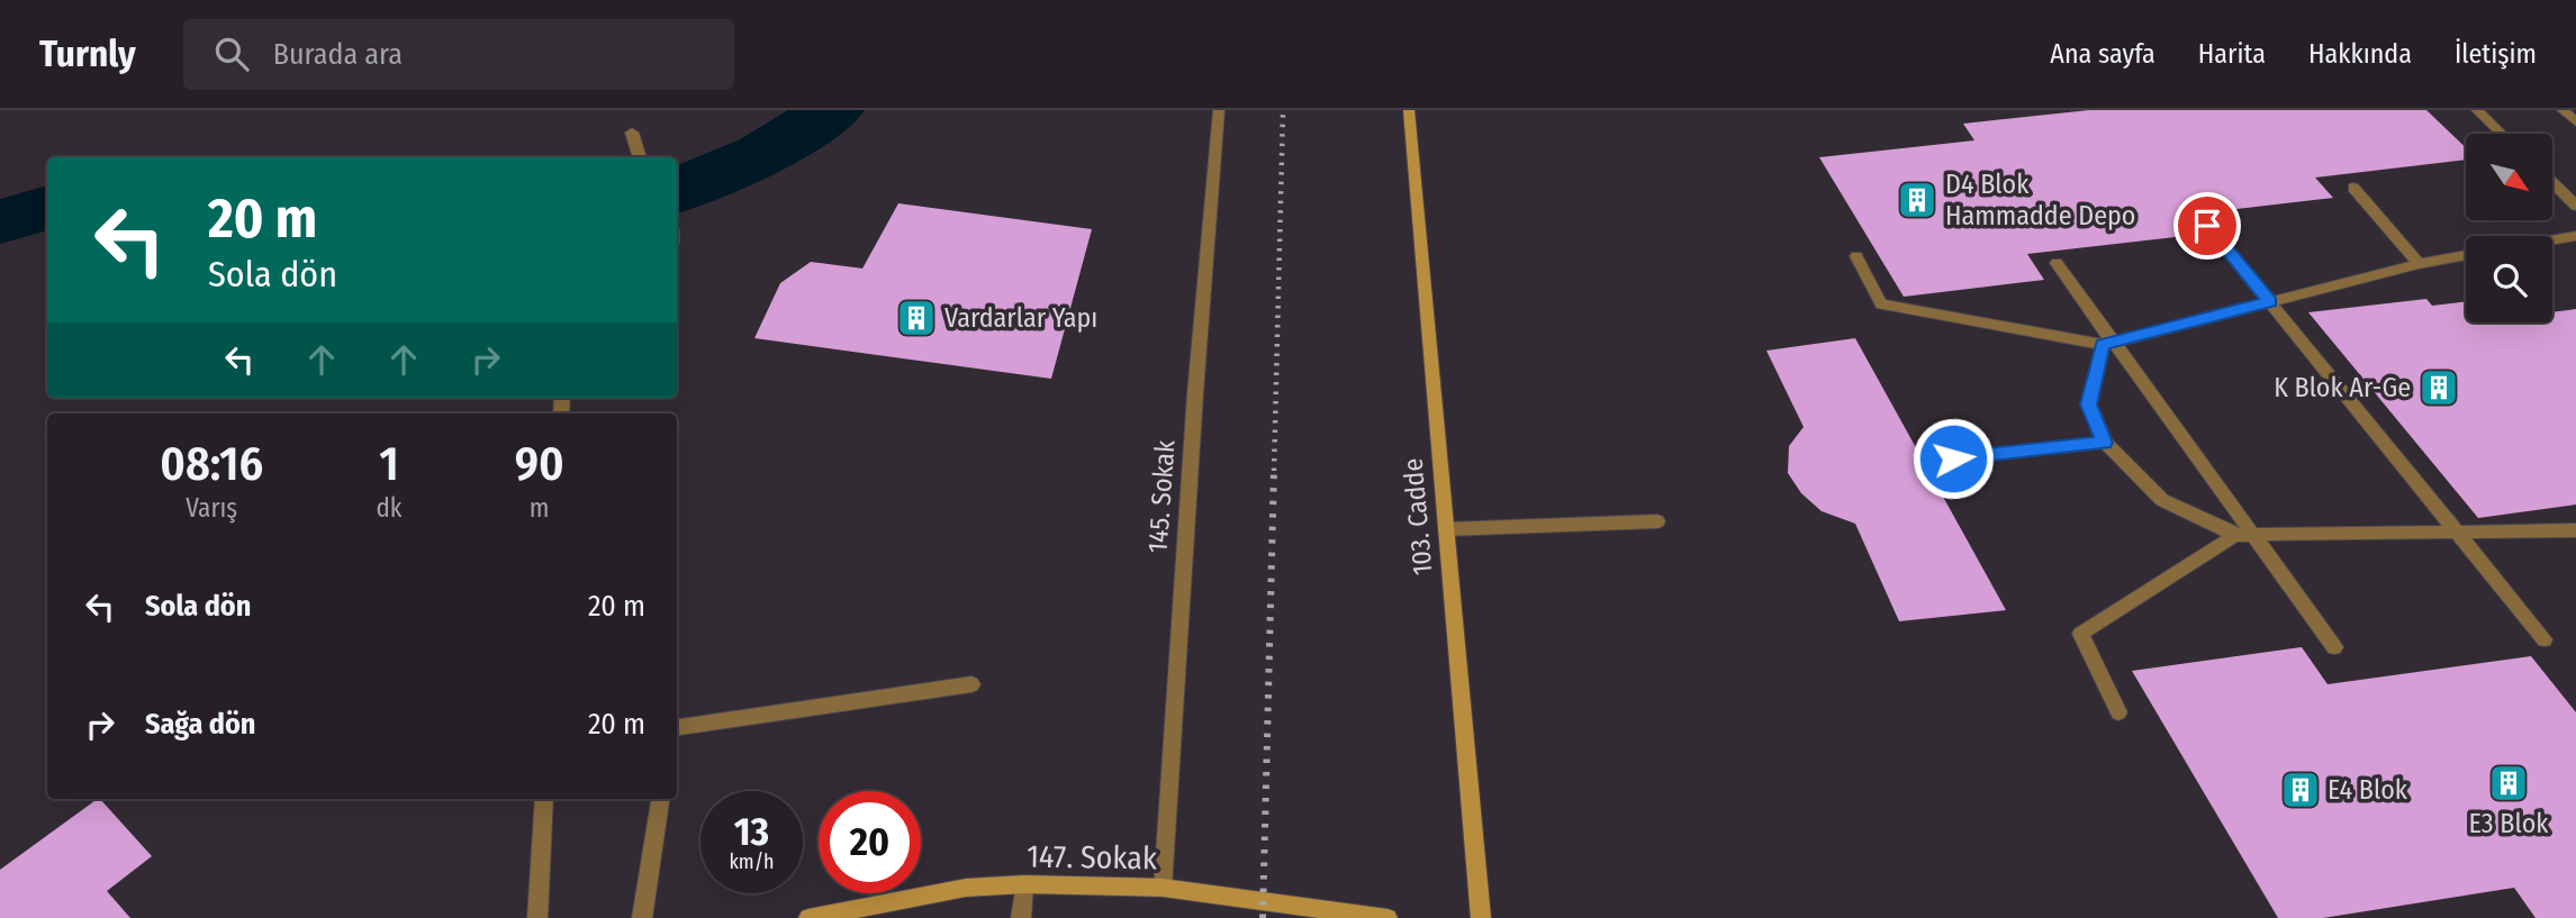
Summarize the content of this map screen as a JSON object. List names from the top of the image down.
{
  "streets": {
    "street": ["145. Sokak", "103. Cadde", "147. Sokak"]
  },
  "crossings": [
    ["145. Sokak", "147. Sokak"]
  ],
  "places": {
    "building": [
      "D4 Blok Hammadde Depo",
      "Vardarlar Yapı",
      "K Blok Ar-Ge",
      "E3 Blok",
      "E4 Blok"
    ]
  },
  "north": "bottom right",
  "page": {
    "header": "Turnly",
    "search": "Burada ara",
    "nav": [
      "Ana sayfa",
      "Harita",
      "Hakkında",
      "İletişim"
    ],
    "turn": ["20 m", "Sola dön"],
    "eta": [
      "08:16",
      "Varış",
      "1",
      "dk",
      "90",
      "m"
    ],
    "list": [
      {
        "name": "Sola dön",
        "value": "20 m"
      },
      {
        "name": "Sağa dön",
        "value": "20 m"
      }
    ],
    "speed": "13 km/h",
    "limit": "20"
  }
}
